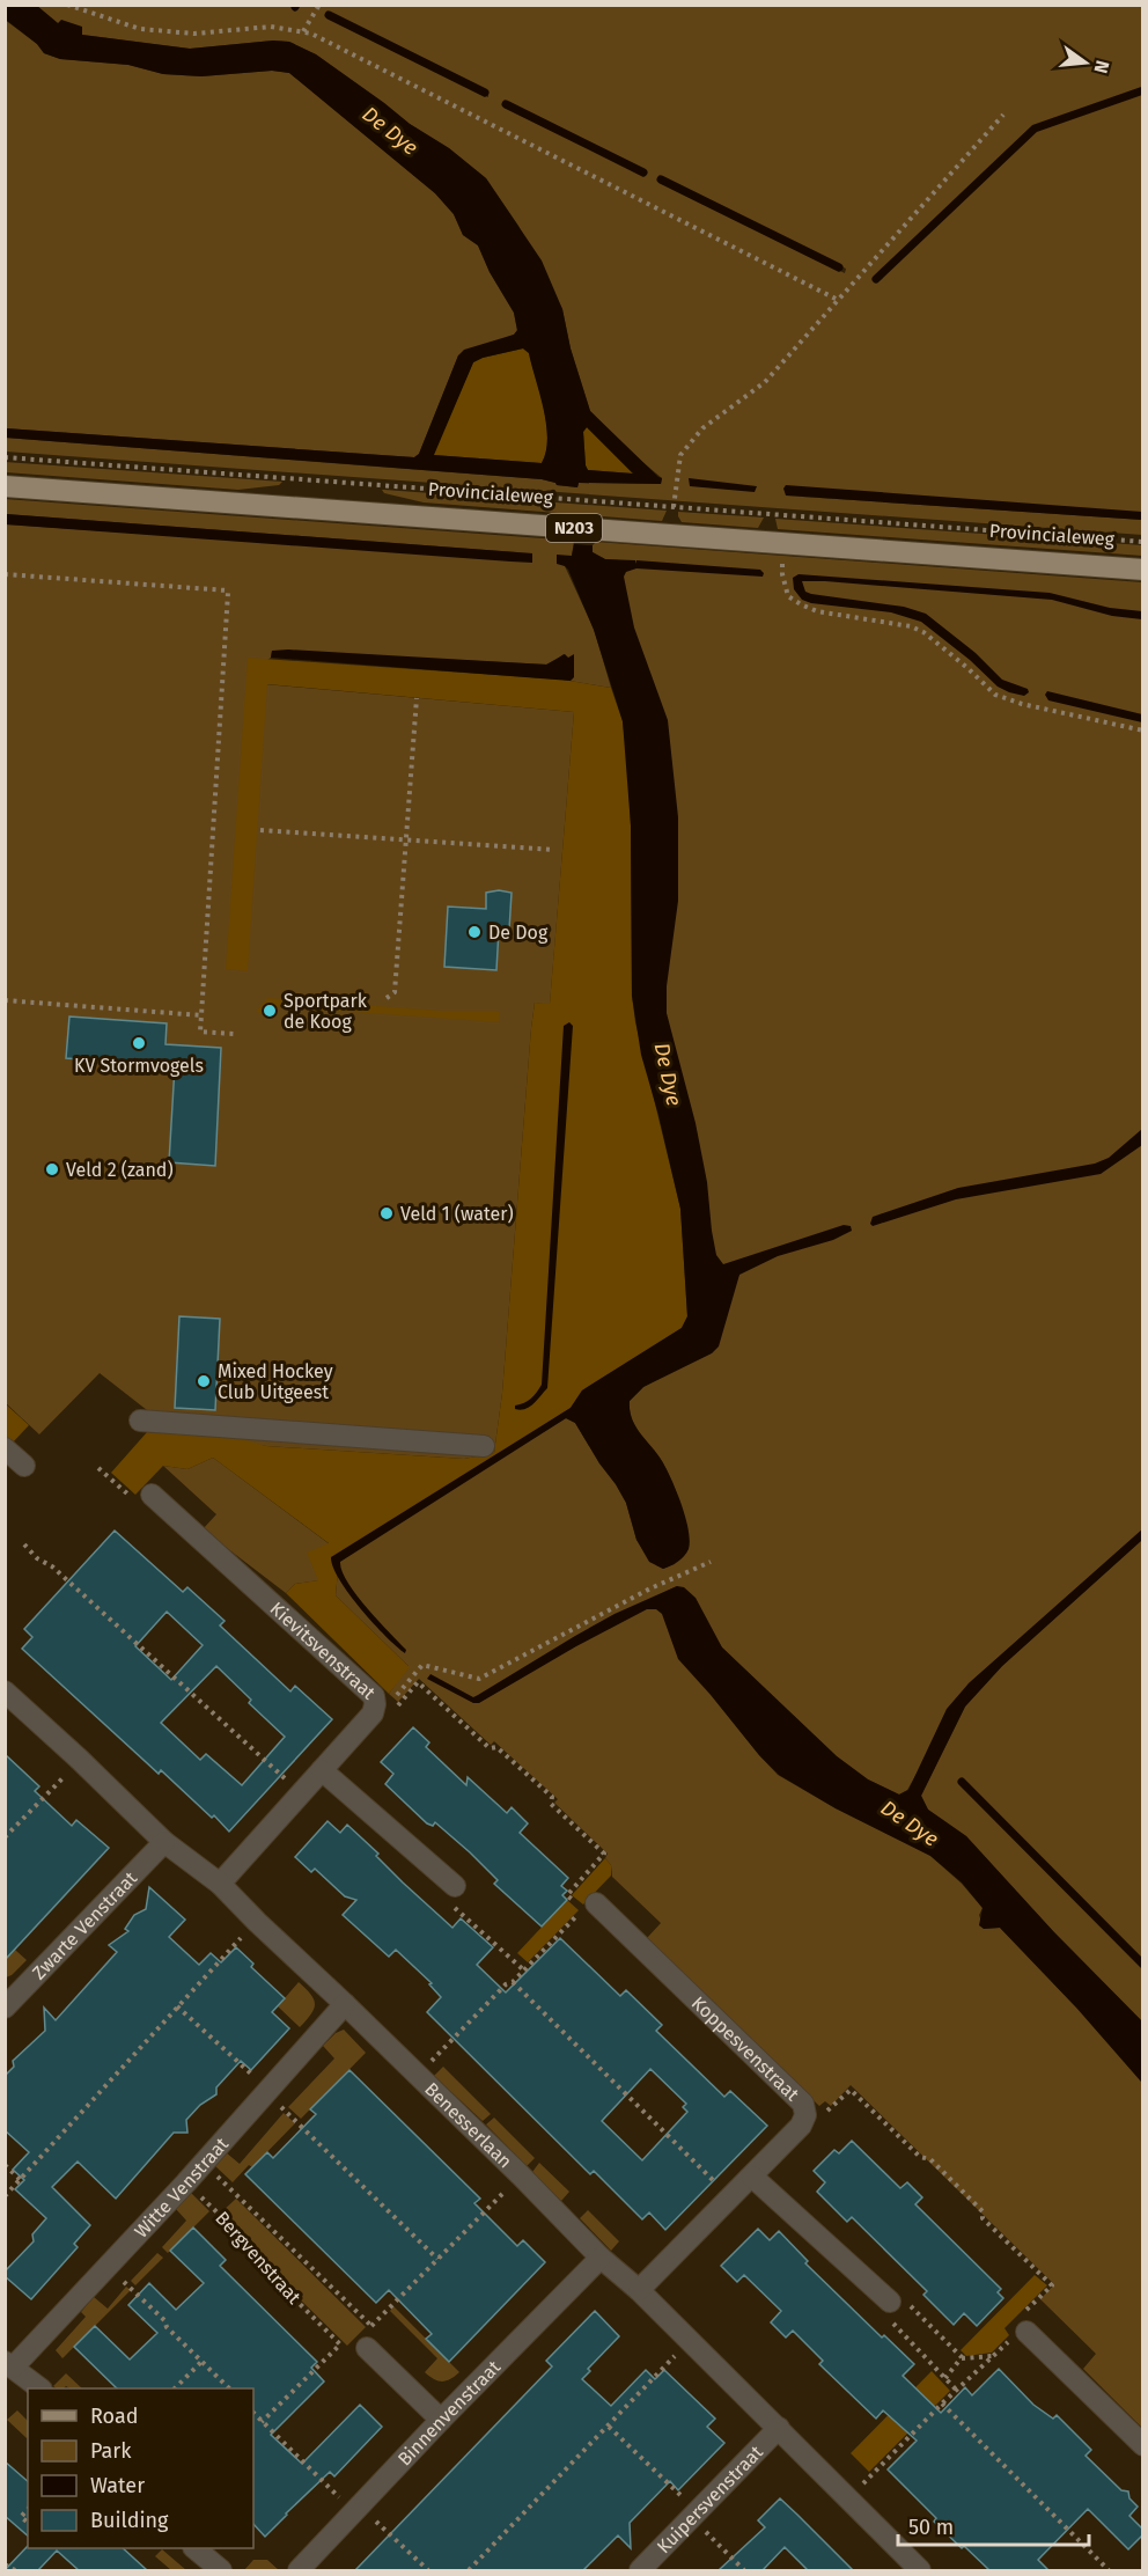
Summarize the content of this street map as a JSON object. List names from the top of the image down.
{
  "streets": {
    "main road": ["Provincialeweg", "N203"],
    "street": [
      "Kievitsvenstraat",
      "Zwarte Venstraat",
      "Koppesvenstraat",
      "Benesserlaan",
      "Witte Venstraat",
      "Binnenvenstraat",
      "Kuipersvenstraat"
    ],
    "path": ["Bergvenstraat"]
  },
  "crossings": [
    ["Kievitsvenstraat", "Benesserlaan"],
    ["Zwarte Venstraat", "Benesserlaan"],
    ["Koppesvenstraat", "Benesserlaan"],
    ["Benesserlaan", "Witte Venstraat"],
    ["Benesserlaan", "Binnenvenstraat"],
    ["Benesserlaan", "Kuipersvenstraat"],
    ["Witte Venstraat", "Bergvenstraat"]
  ],
  "water": ["De Dye"],
  "places": [
    "De Dog",
    "Sportpark de Koog",
    "KV Stormvogels",
    "Veld 2 (zand)",
    "Veld 1 (water)",
    "Mixed Hockey Club Uitgeest"
  ],
  "legend": [
    "Road",
    "Park",
    "Water",
    "Building"
  ],
  "scale_bar": "50 m",
  "north": "right"
}
